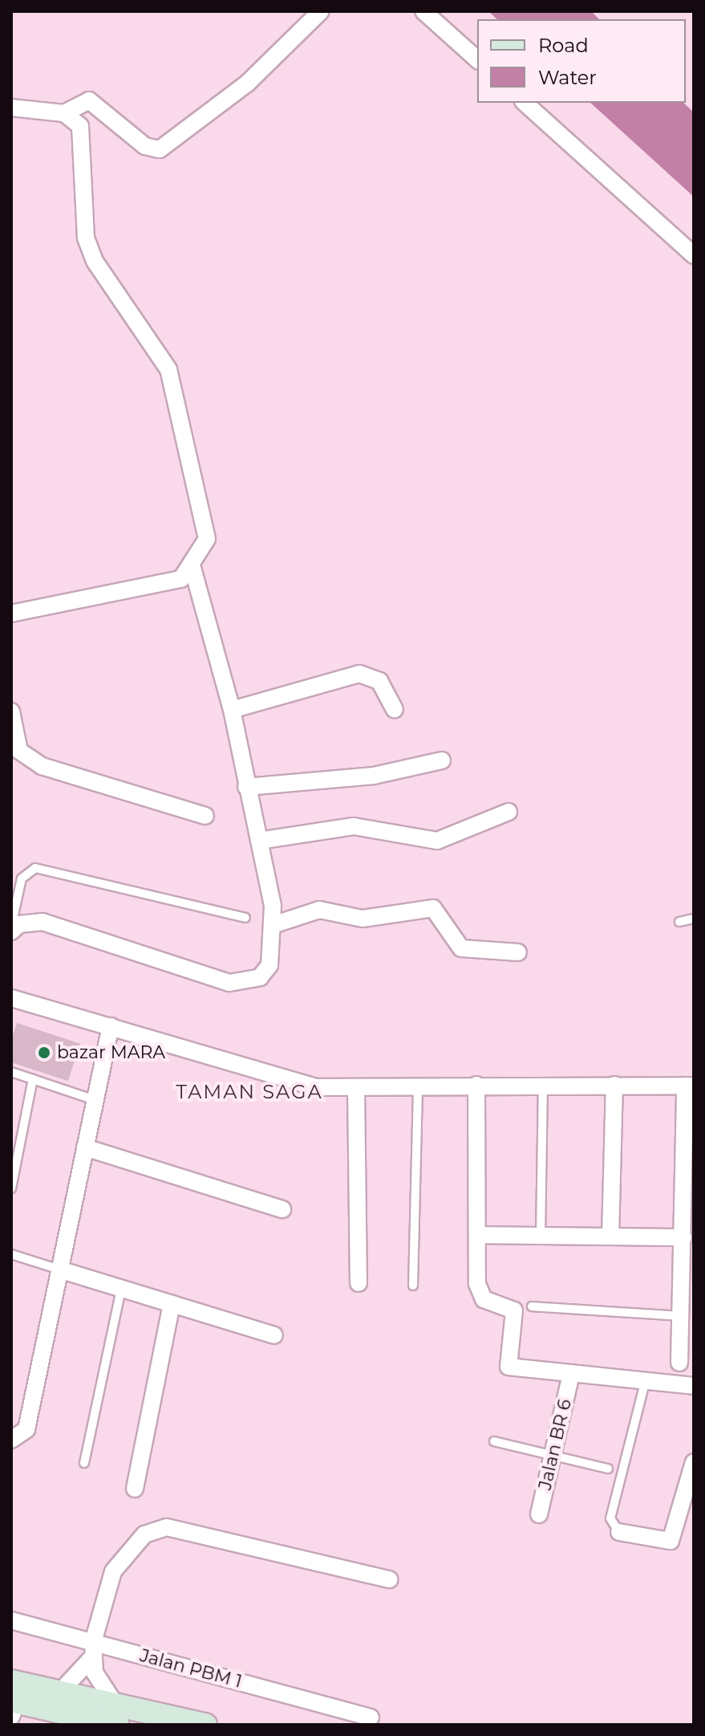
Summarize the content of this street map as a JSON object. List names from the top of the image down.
{
  "streets": {
    "street": ["Jalan BR 6", "Jalan PBM 1"]
  },
  "districts": ["TAMAN SAGA"],
  "places": ["bazar MARA"],
  "legend": ["Road", "Water"]
}
